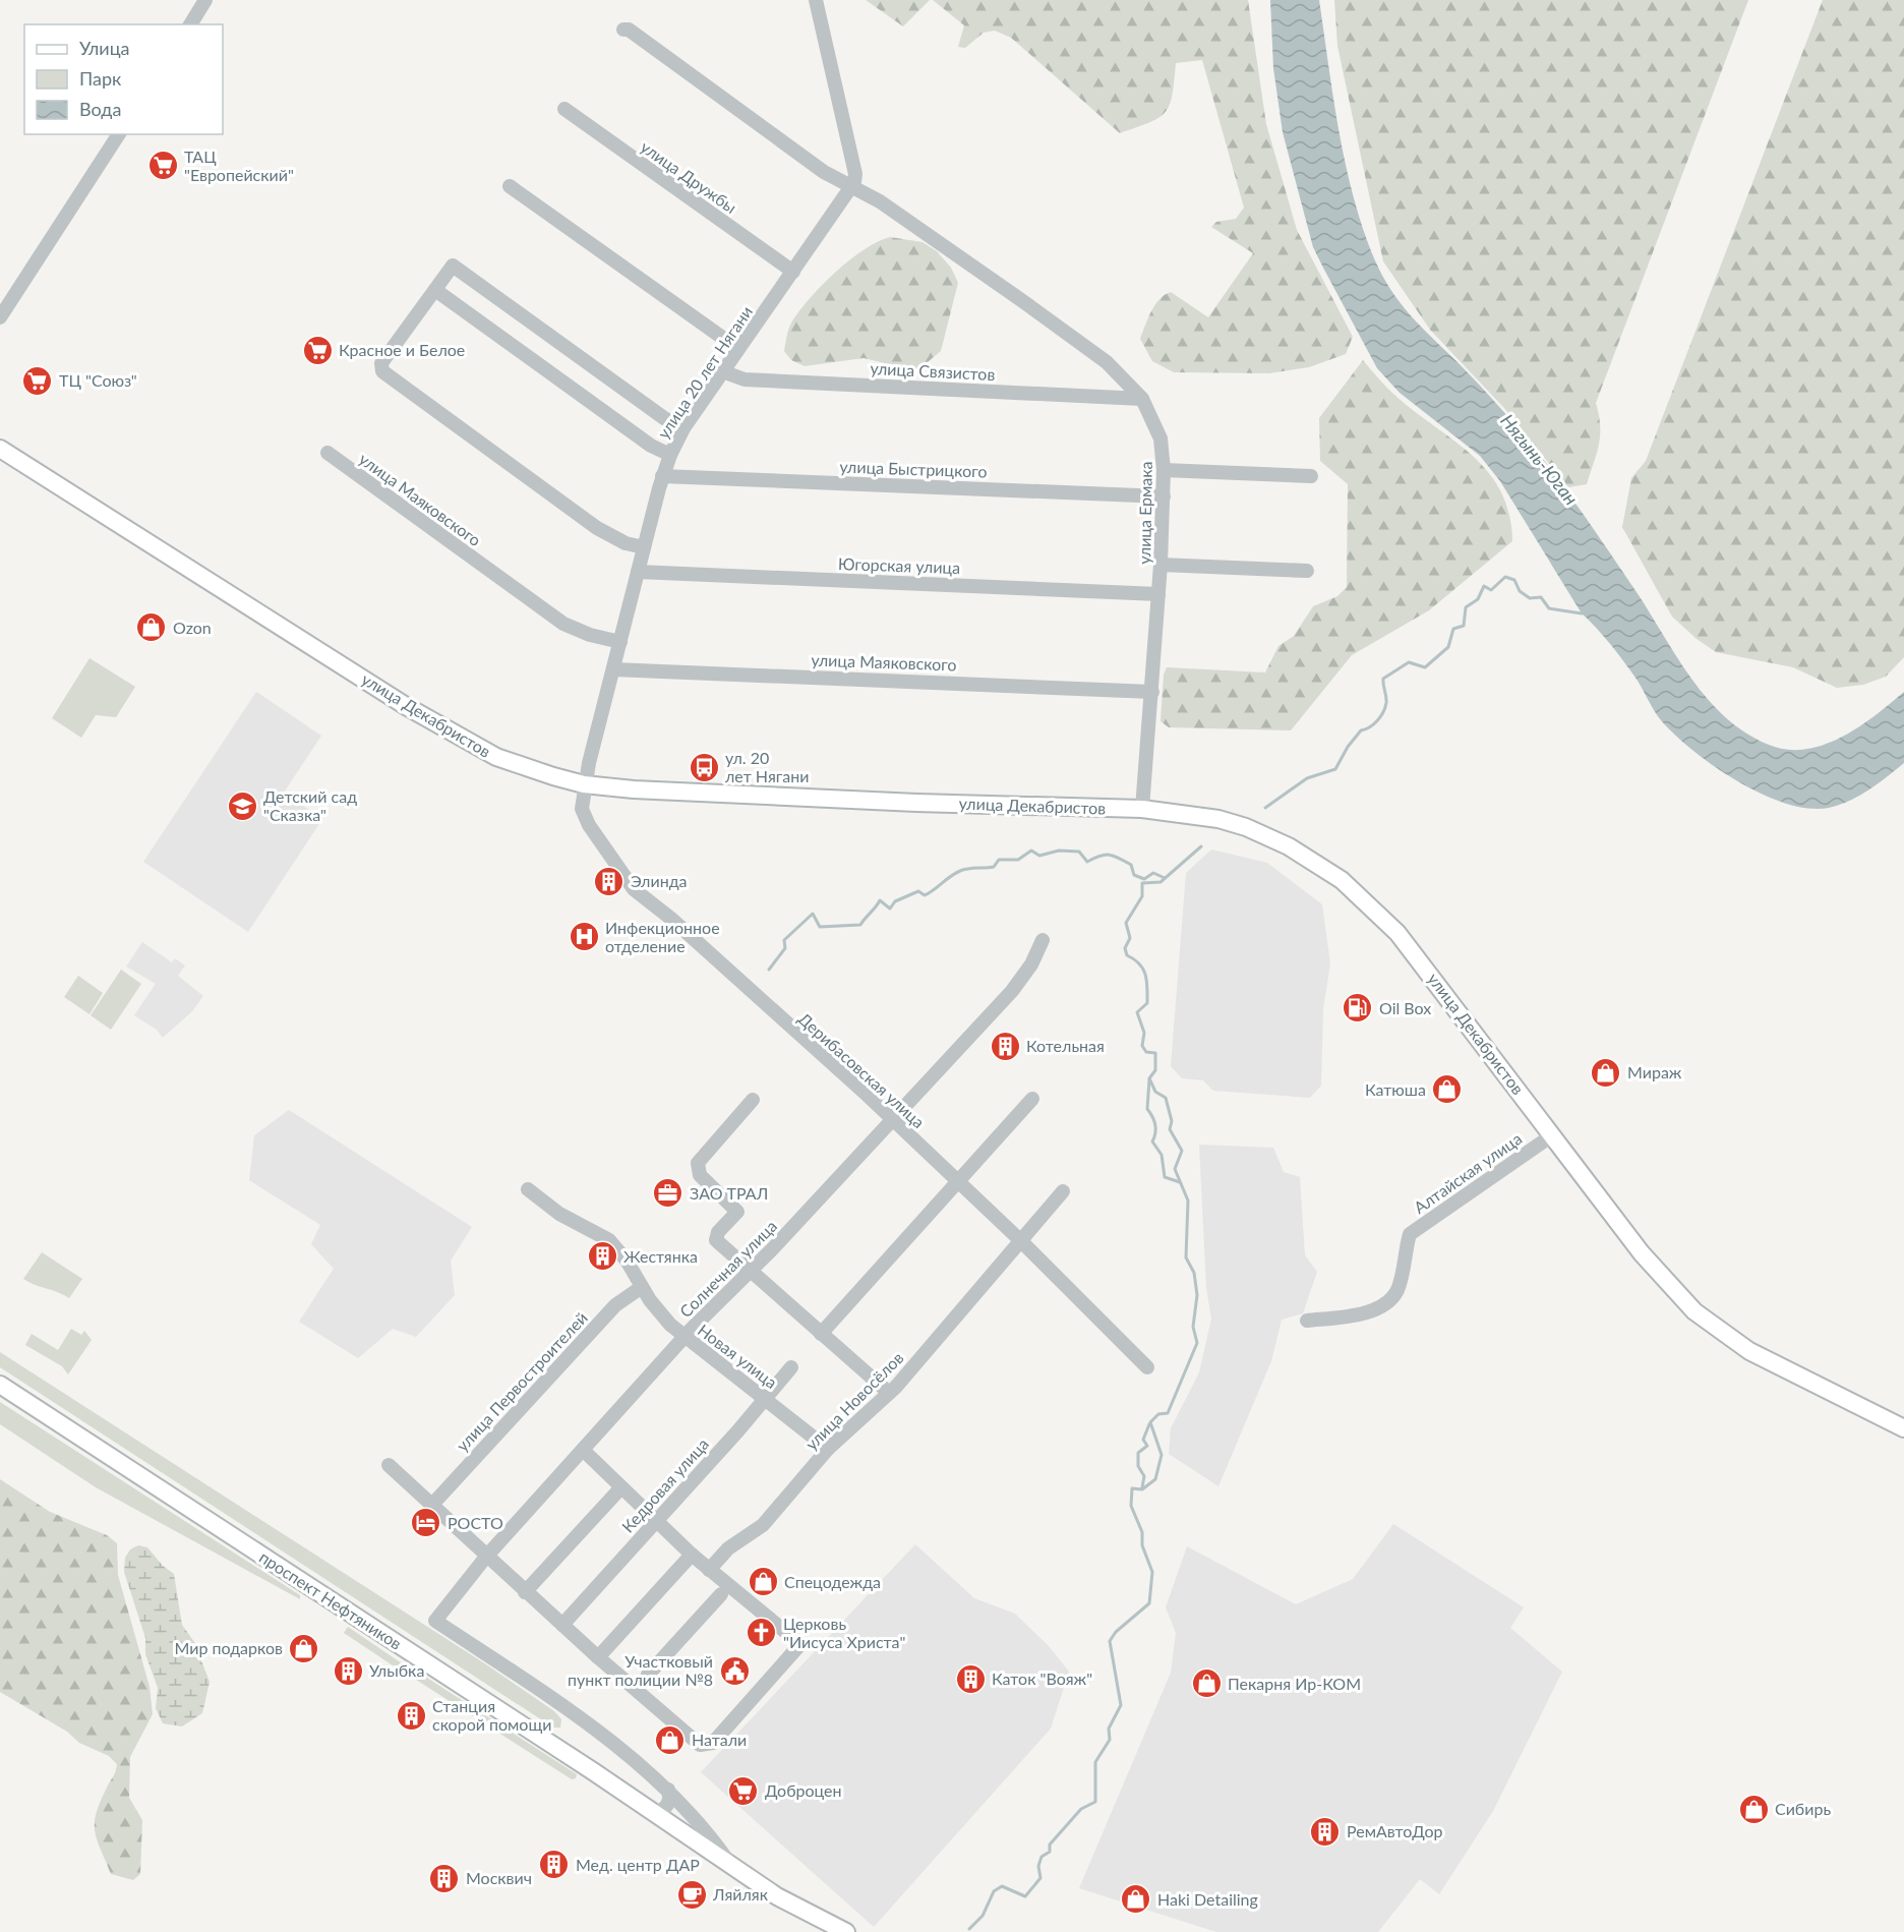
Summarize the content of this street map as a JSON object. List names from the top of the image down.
{
  "streets": {
    "main road": ["улица Декабристов", "проспект Нефтяников"],
    "street": [
      "улица Дружбы",
      "улица Связистов",
      "улица 20 лет Нягани",
      "улица Быстрицкого",
      "улица Маяковского",
      "улица Ермака",
      "Югорская улица",
      "Дерибасовская улица",
      "Алтайская улица",
      "Солнечная улица",
      "Новая улица",
      "улица Первостроителей",
      "улица Новосёлов",
      "Кедровая улица"
    ]
  },
  "crossings": [
    ["улица Дружбы", "улица 20 лет Нягани"],
    ["улица Связистов", "улица 20 лет Нягани"],
    ["улица Связистов", "улица Ермака"],
    ["улица 20 лет Нягани", "улица Быстрицкого"],
    ["улица 20 лет Нягани", "улица Маяковского"],
    ["улица 20 лет Нягани", "улица Ермака"],
    ["улица 20 лет Нягани", "Югорская улица"],
    ["улица 20 лет Нягани", "улица Декабристов"],
    ["улица 20 лет Нягани", "Дерибасовская улица"],
    ["улица Быстрицкого", "улица Ермака"],
    ["улица Маяковского", "улица Ермака"],
    ["улица Ермака", "Югорская улица"],
    ["улица Ермака", "улица Декабристов"],
    ["улица Декабристов", "Дерибасовская улица"],
    ["улица Декабристов", "Алтайская улица"],
    ["Дерибасовская улица", "Солнечная улица"],
    ["Дерибасовская улица", "улица Новосёлов"],
    ["Солнечная улица", "Новая улица"],
    ["Новая улица", "улица Первостроителей"],
    ["Новая улица", "улица Новосёлов"],
    ["Новая улица", "Кедровая улица"]
  ],
  "water": ["Нягынь-Юган"],
  "places": {
    "supermarket": [
      "ТАЦ \"Европейский\"",
      "Красное и Белое",
      "ТЦ \"Союз\"",
      "Доброцен"
    ],
    "shop": [
      "Ozon",
      "Мираж",
      "Катюша",
      "Спецодежда",
      "Мир подарков",
      "Пекарня Ир-КОМ",
      "Натали",
      "Сибирь",
      "Haki Detailing"
    ],
    "bus stop": ["ул. 20 лет Нягани"],
    "school or university": ["Детский сад \"Сказка\""],
    "building": [
      "Элинда",
      "Котельная",
      "Жестянка",
      "Улыбка",
      "Каток \"Вояж\"",
      "Станция скорой помощи",
      "РемАвтоДор",
      "Мед. центр ДАР",
      "Москвич"
    ],
    "hospital": ["Инфекционное отделение"],
    "fuel station": ["Oil Box"],
    "office": ["ЗАО ТРАЛ"],
    "hotel": ["РОСТО"],
    "church": ["Церковь \"Иисуса Христа\""],
    "public building": ["Участковый пункт полиции №8"],
    "cafe": ["Ляйляк"]
  },
  "legend": ["Улица", "Парк", "Вода"]
}
